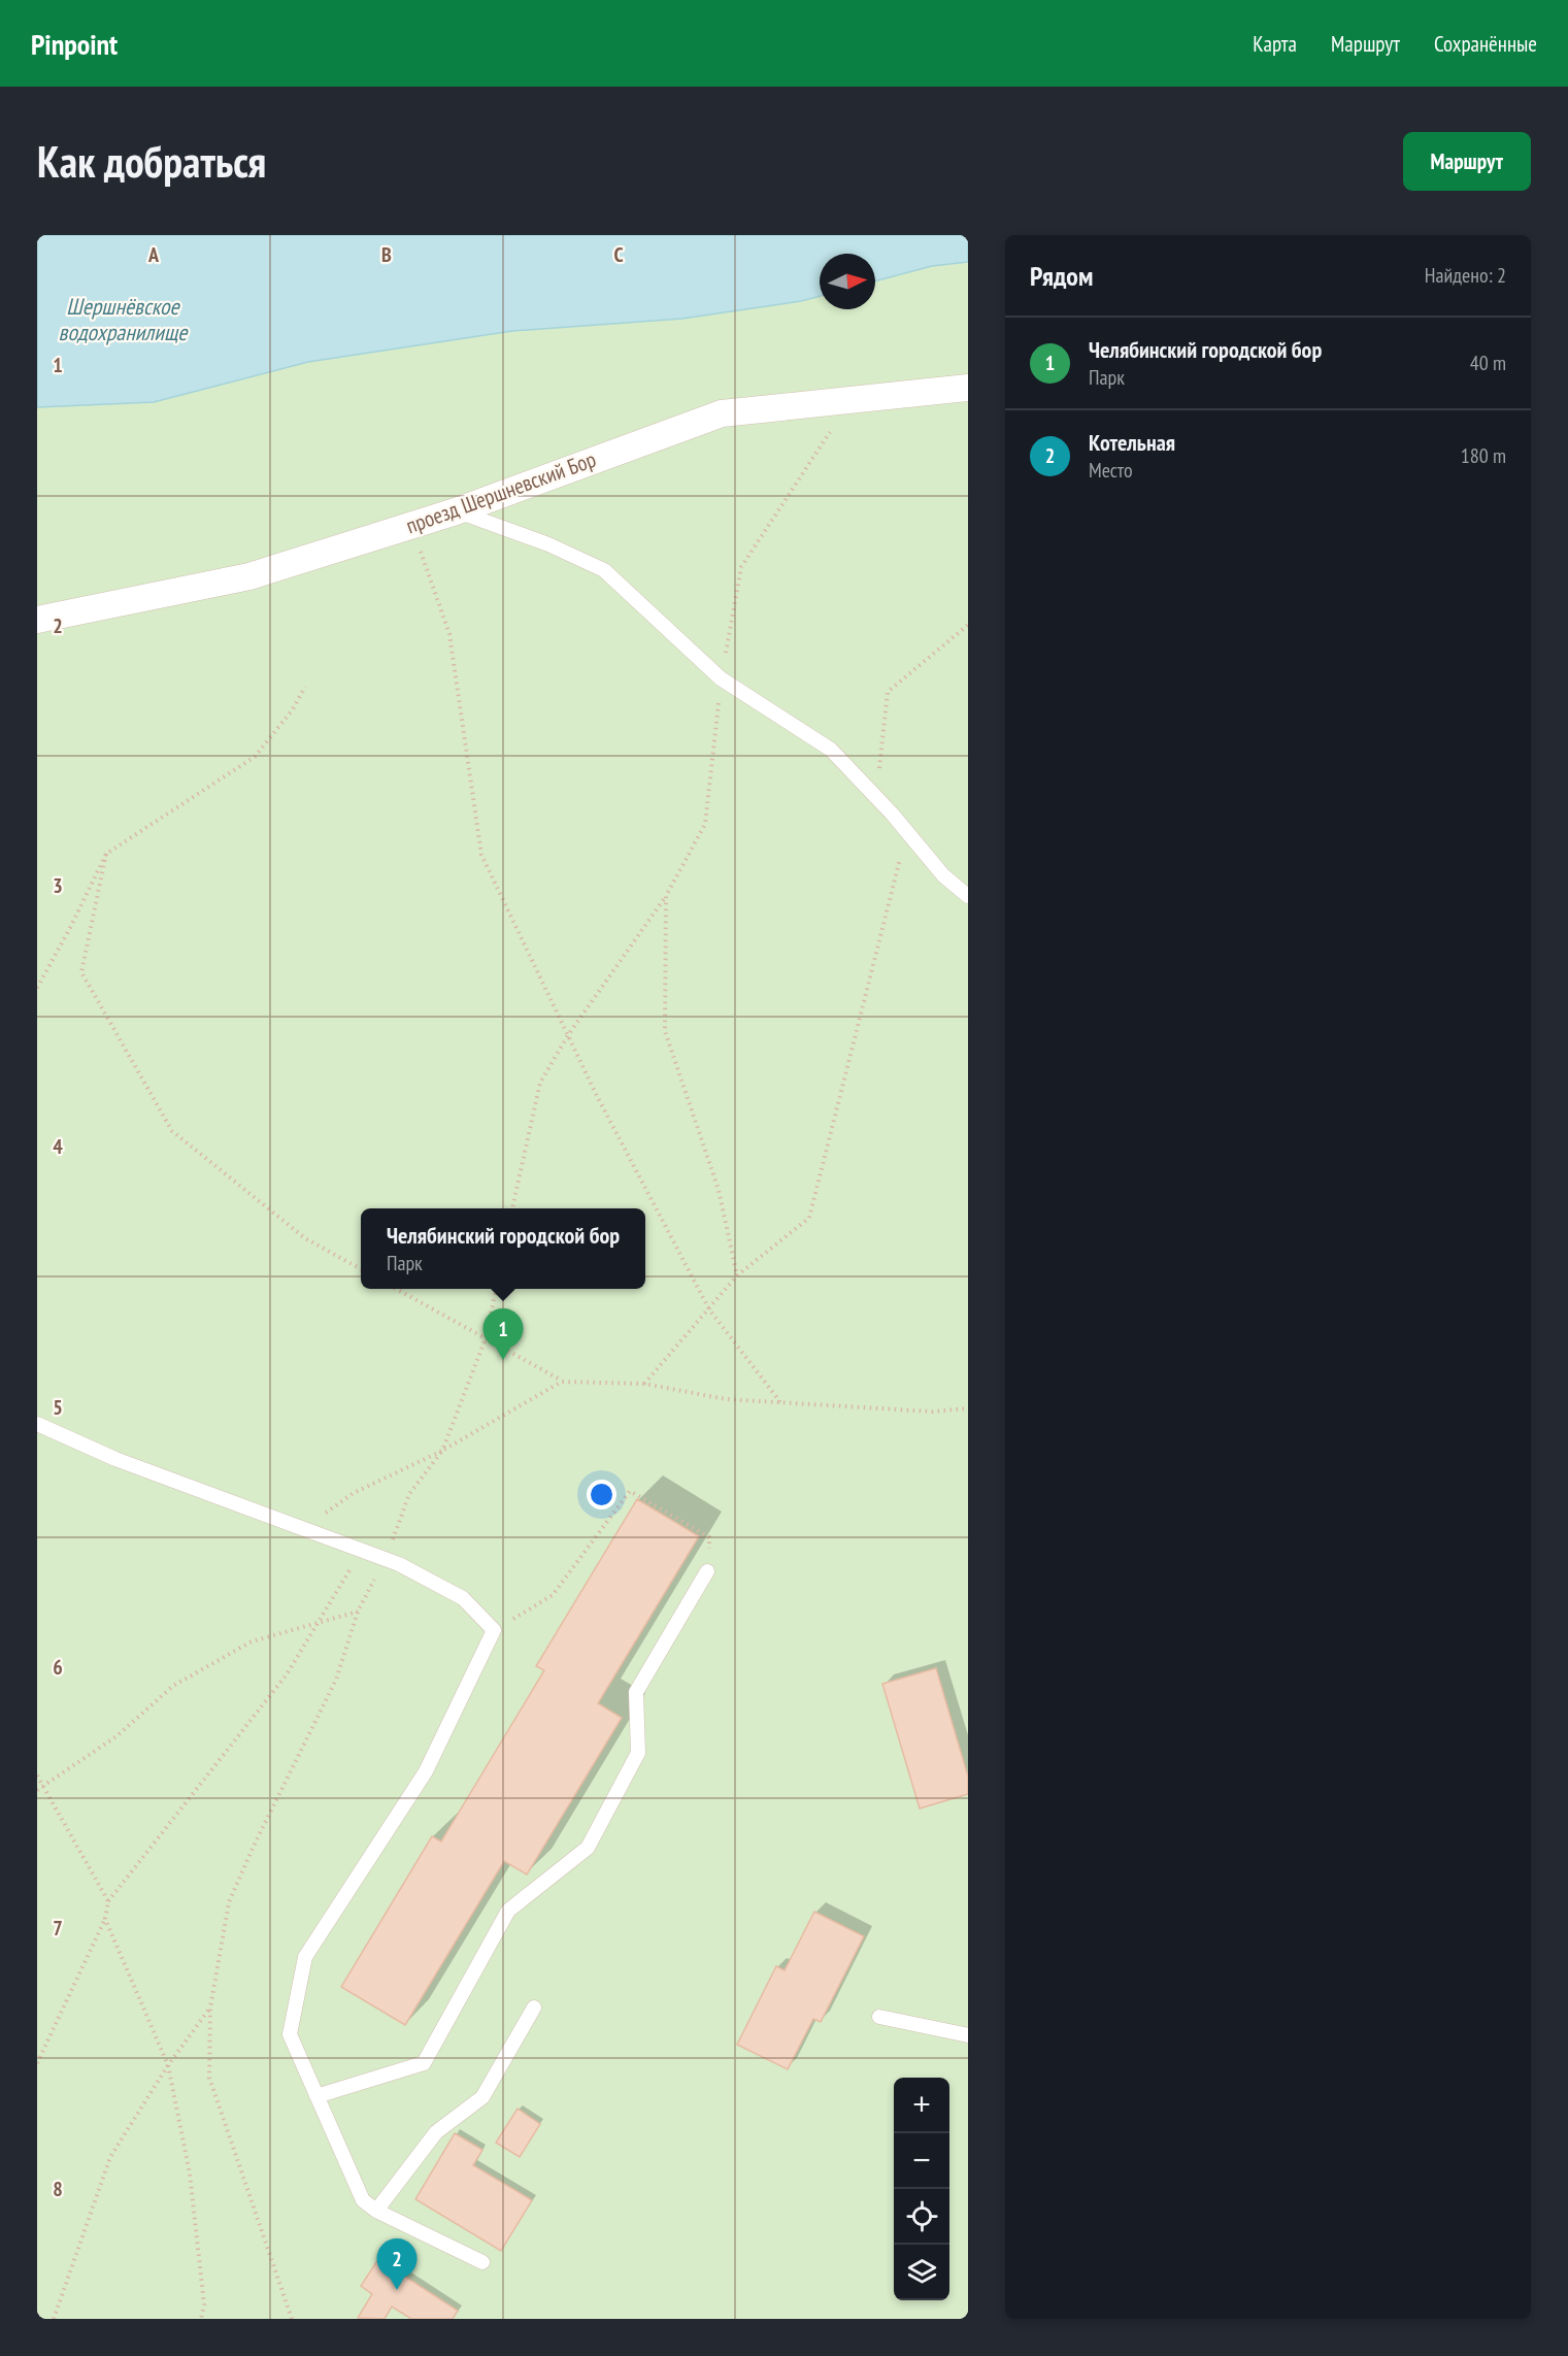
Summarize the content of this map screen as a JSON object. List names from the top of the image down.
{
  "streets": {
    "street": ["проезд Шершневский Бор"]
  },
  "water": ["Шершнёвское водохранилище"],
  "north": "right",
  "page": {
    "header": "Pinpoint",
    "nav": ["Карта", "Маршрут", "Сохранённые"],
    "buttons": "Маршрут",
    "title": "Как добраться",
    "heading": ["Рядом", "Найдено: 2"],
    "list": [
      {
        "mark": "1",
        "name": "Челябинский городской бор",
        "note": "Парк",
        "value": "40 m"
      },
      {
        "mark": "2",
        "name": "Котельная",
        "note": "Место",
        "value": "180 m"
      }
    ],
    "popup": ["Челябинский городской бор", "Парк"],
    "pins": ["1", "2"],
    "map_buttons": ["+", "−"]
  },
  "grid": {
    "columns": ["A", "B", "C"],
    "rows": [
      "1",
      "2",
      "3",
      "4",
      "5",
      "6",
      "7",
      "8"
    ]
  }
}
